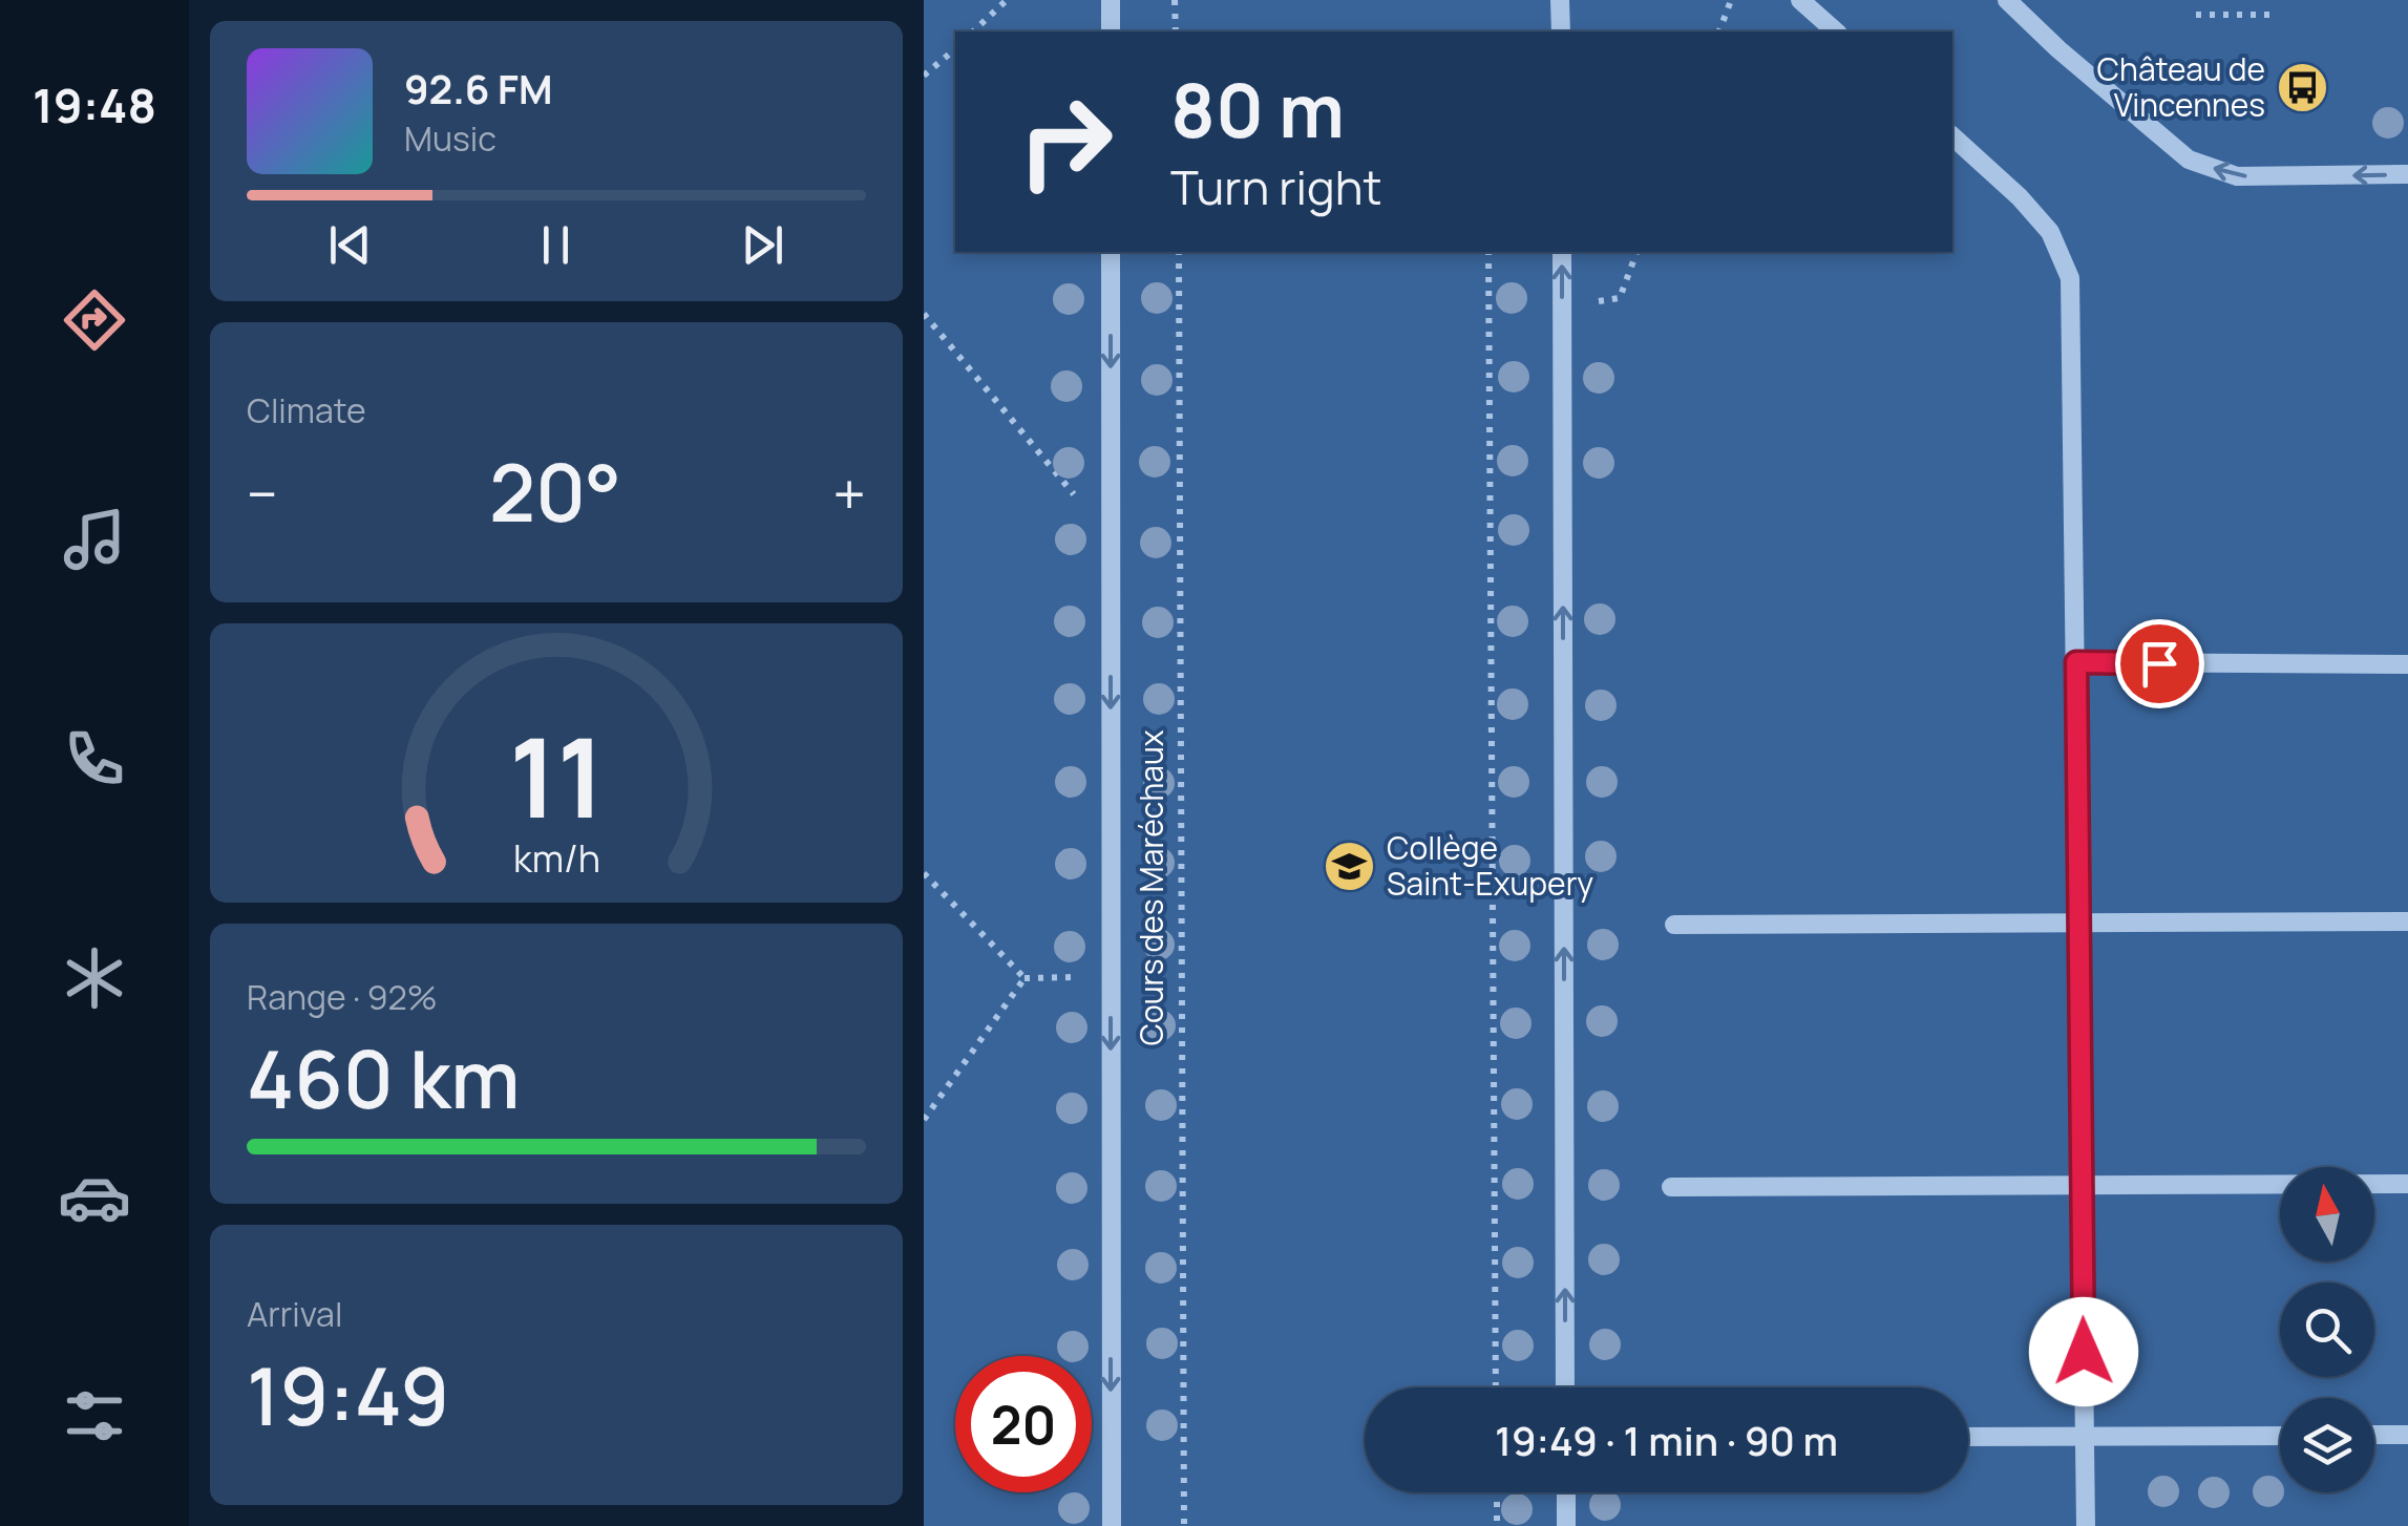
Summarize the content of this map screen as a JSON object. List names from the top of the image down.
{
  "streets": {
    "street": ["Cours des Maréchaux"]
  },
  "one_way": ["Cours des Maréchaux"],
  "places": {
    "bus stop": ["Château de Vincennes"],
    "school or university": ["Collège Saint-Exupery"]
  },
  "north": "top",
  "page": {
    "tabs": "19:48",
    "turn": ["80 m", "Turn right"],
    "song": ["92.6 FM", "Music"],
    "tile": [
      "Climate",
      ["Range · 92%", "460 km"],
      ["Arrival", "19:49"]
    ],
    "heat": ["−", "20°", "+"],
    "limit": "20",
    "trip": "19:49 · 1 min · 90 m",
    "gauge": ["11", "km/h"]
  }
}
